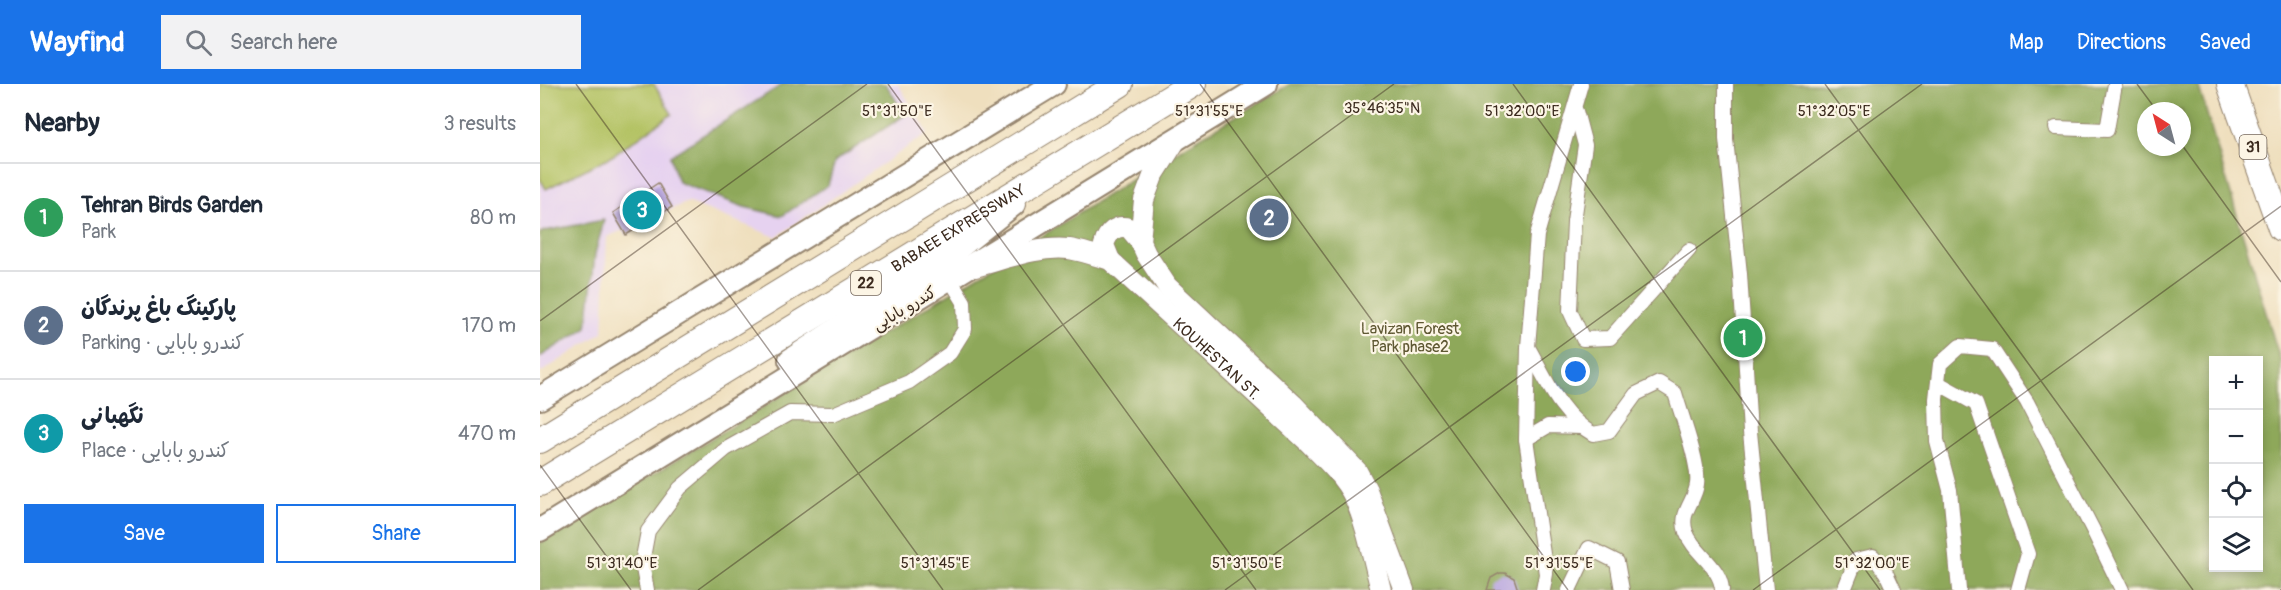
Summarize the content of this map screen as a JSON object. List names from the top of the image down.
{
  "streets": {
    "highway": ["31", "BABAEE EXPRESSWAY", "22"],
    "main road": ["کندرو بابایی", "KOUHESTAN ST."]
  },
  "crossings": [
    ["کندرو بابایی", "KOUHESTAN ST."]
  ],
  "parks": ["Lavizan Forest Park phase2"],
  "north": "top left",
  "page": {
    "header": "Wayfind",
    "search": "Search here",
    "nav": ["Map", "Directions", "Saved"],
    "heading": ["Nearby", "3 results"],
    "list": [
      {
        "mark": "1",
        "name": "Tehran Birds Garden",
        "note": "Park",
        "value": "80 m"
      },
      {
        "mark": "2",
        "name": "پارکینگ باغ پرندگان",
        "note": "Parking · کندرو بابایی",
        "value": "170 m"
      },
      {
        "mark": "3",
        "name": "نگهبانی",
        "note": "Place · کندرو بابایی",
        "value": "470 m"
      }
    ],
    "pins": ["3", "2", "1"],
    "map_buttons": ["+", "−"],
    "buttons": ["Save", "Share"]
  },
  "coordinates": [
    "35°46'35\"N",
    "51°31'50\"E",
    "51°31'55\"E",
    "51°32'00\"E",
    "51°32'05\"E",
    "51°31'40\"E",
    "51°31'45\"E"
  ]
}
